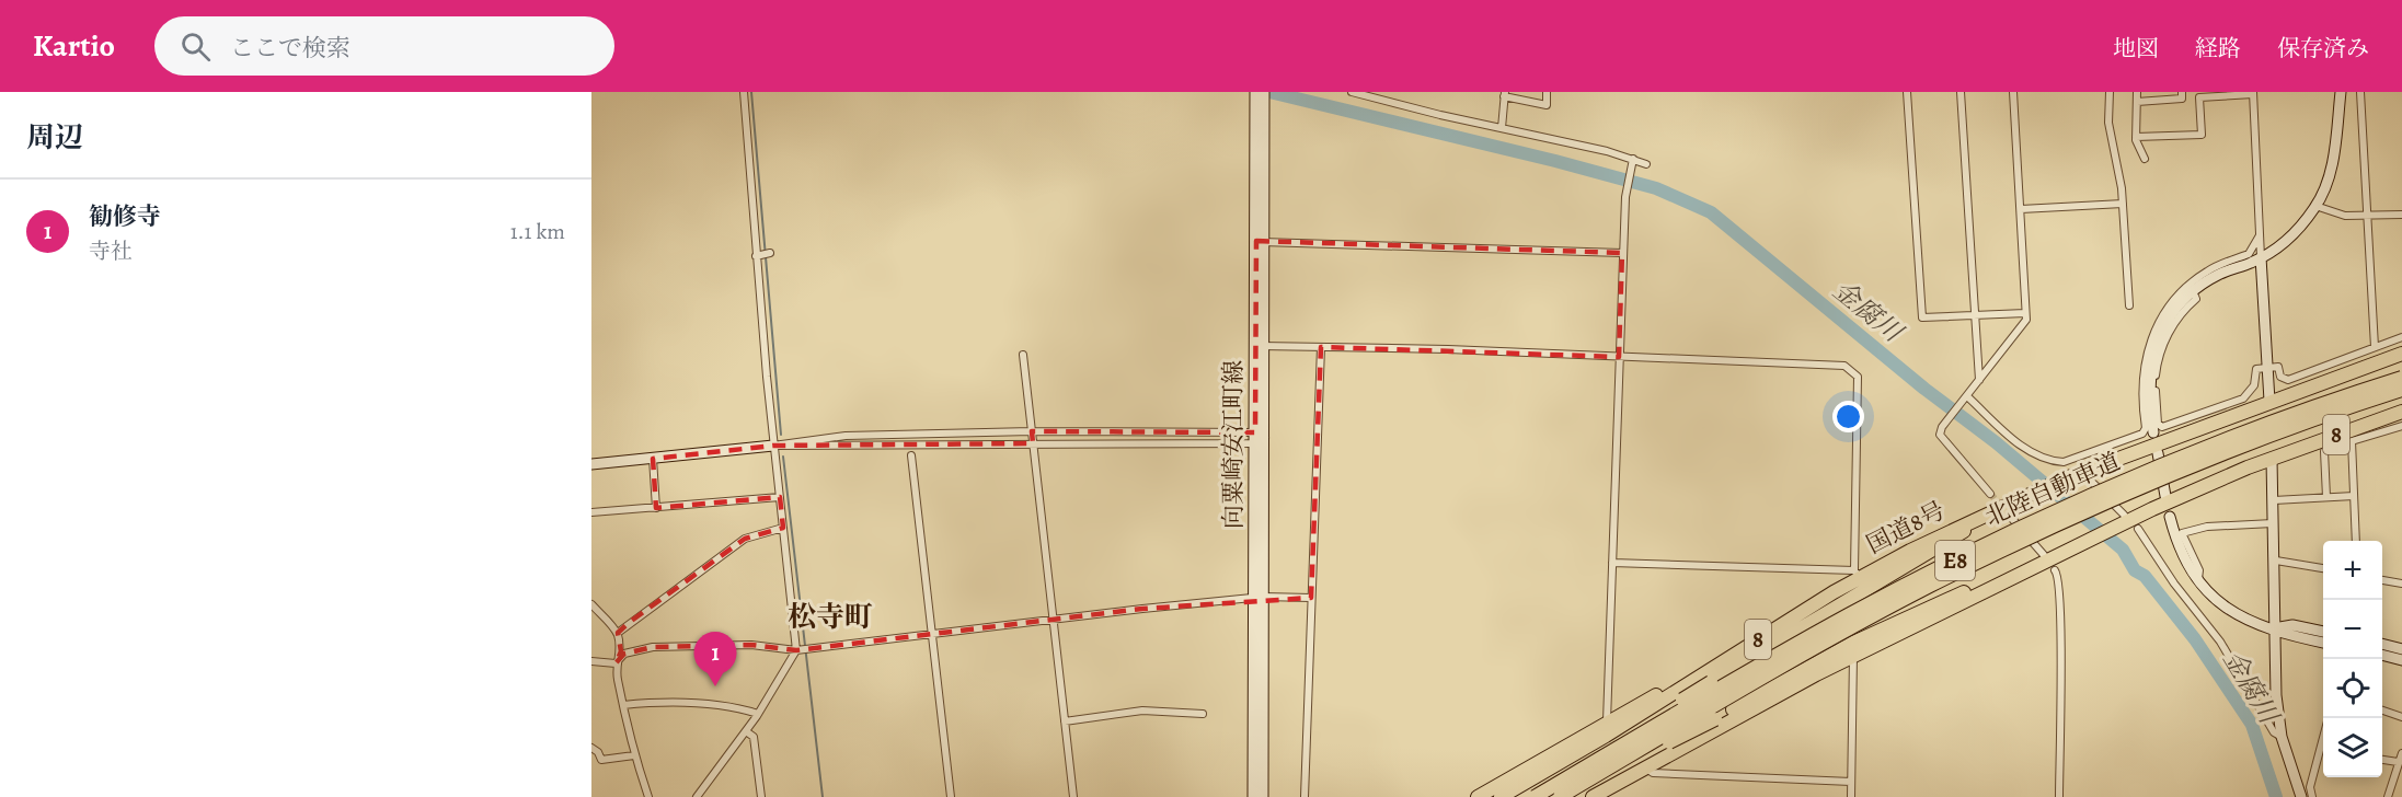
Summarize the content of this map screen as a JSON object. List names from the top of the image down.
{
  "streets": {
    "highway": [
      "8",
      "北陸自動車道",
      "国道8号",
      "E8"
    ],
    "street": ["向粟崎安江町線"]
  },
  "districts": ["松寺町"],
  "water": ["金腐川"],
  "page": {
    "header": "Kartio",
    "search": "ここで検索",
    "nav": ["地図", "経路", "保存済み"],
    "heading": "周辺",
    "list": [
      {
        "mark": "1",
        "name": "勧修寺",
        "note": "寺社",
        "value": "1.1 km"
      }
    ],
    "map_buttons": ["+", "−"],
    "pins": "1"
  }
}
